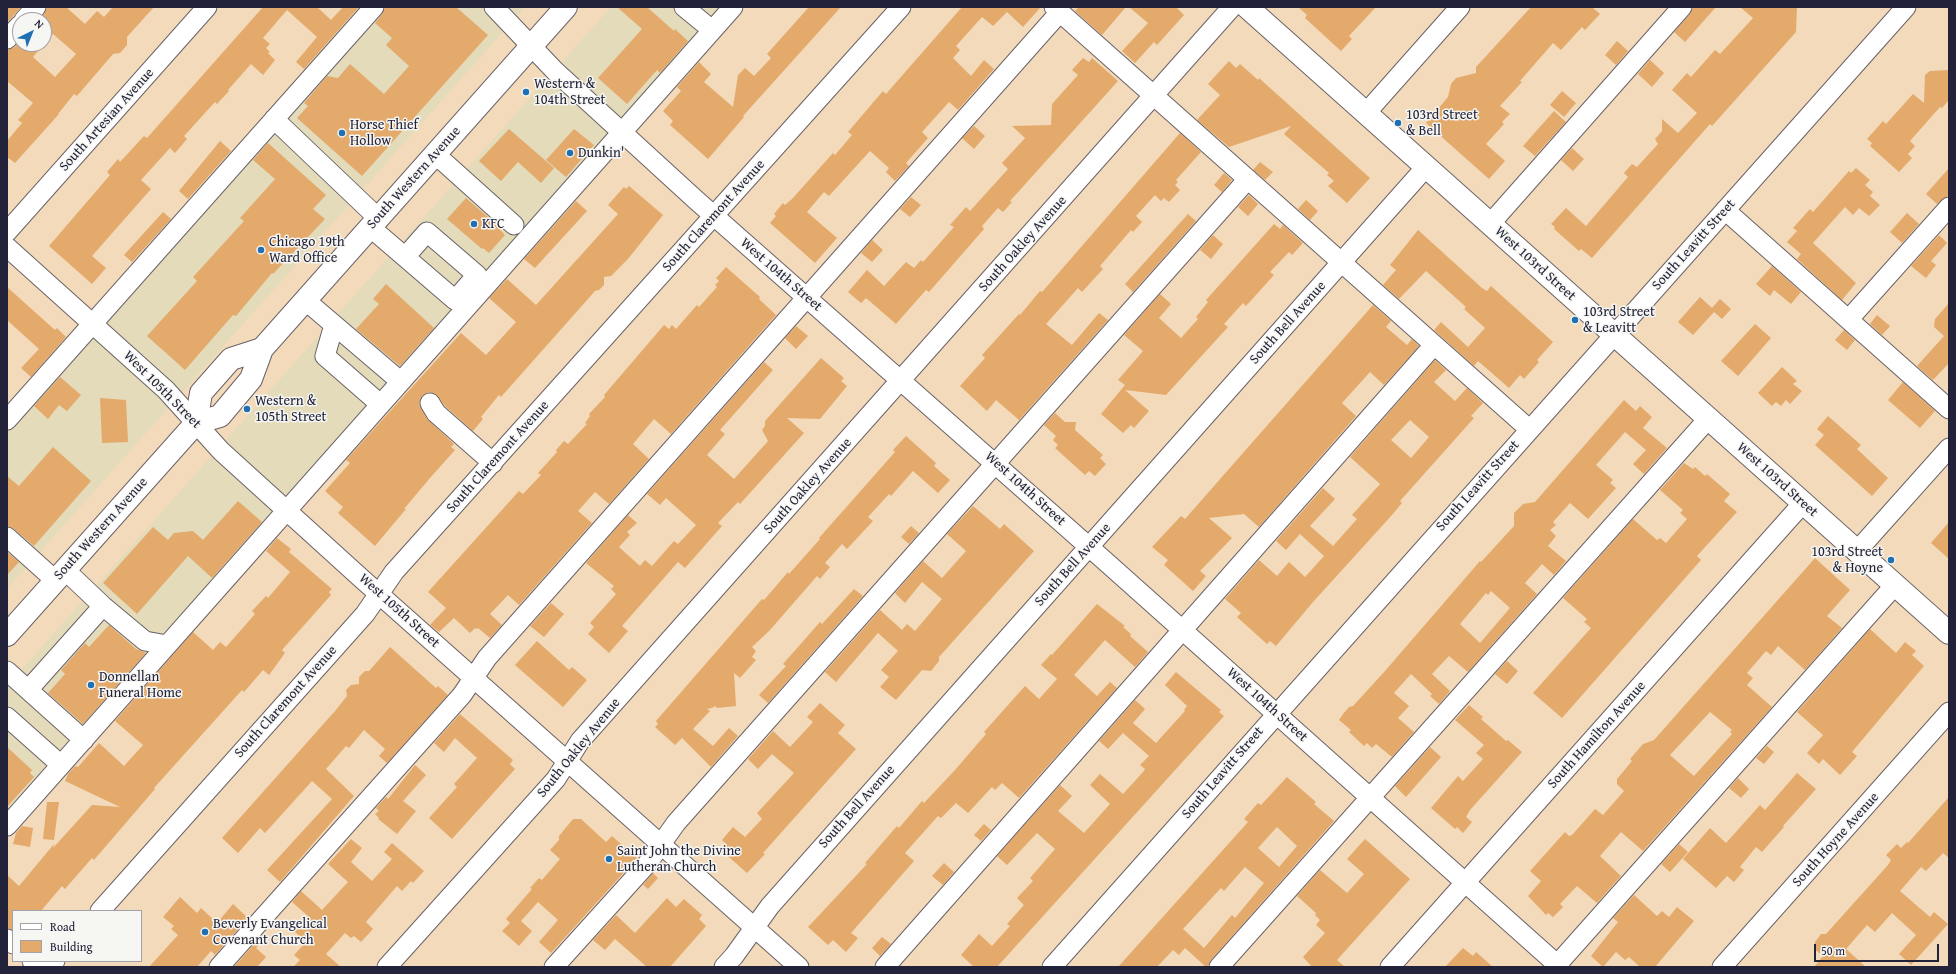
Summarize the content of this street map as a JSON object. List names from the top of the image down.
{
  "streets": {
    "main road": ["South Western Avenue", "West 103rd Street"],
    "street": [
      "South Artesian Avenue",
      "South Claremont Avenue",
      "South Oakley Avenue",
      "South Leavitt Street",
      "West 104th Street",
      "South Bell Avenue",
      "West 105th Street",
      "South Hamilton Avenue",
      "South Hoyne Avenue"
    ]
  },
  "crossings": [
    ["South Western Avenue", "West 104th Street"],
    ["South Western Avenue", "West 105th Street"],
    ["South Claremont Avenue", "West 104th Street"],
    ["South Claremont Avenue", "West 105th Street"],
    ["South Oakley Avenue", "West 104th Street"],
    ["South Oakley Avenue", "West 105th Street"],
    ["South Leavitt Street", "West 103rd Street"],
    ["South Leavitt Street", "West 104th Street"],
    ["West 103rd Street", "South Bell Avenue"],
    ["West 103rd Street", "South Hamilton Avenue"],
    ["West 104th Street", "South Bell Avenue"],
    ["West 104th Street", "South Hamilton Avenue"],
    ["South Bell Avenue", "West 105th Street"]
  ],
  "places": [
    "Western & 104th Street",
    "103rd Street & Bell",
    "Horse Thief Hollow",
    "Dunkin'",
    "KFC",
    "Chicago 19th Ward Office",
    "103rd Street & Leavitt",
    "Western & 105th Street",
    "103rd Street & Hoyne",
    "Donnellan Funeral Home",
    "Saint John the Divine Lutheran Church",
    "Beverly Evangelical Covenant Church"
  ],
  "legend": ["Road", "Building"],
  "scale_bar": "50 m",
  "north": "top right"
}
